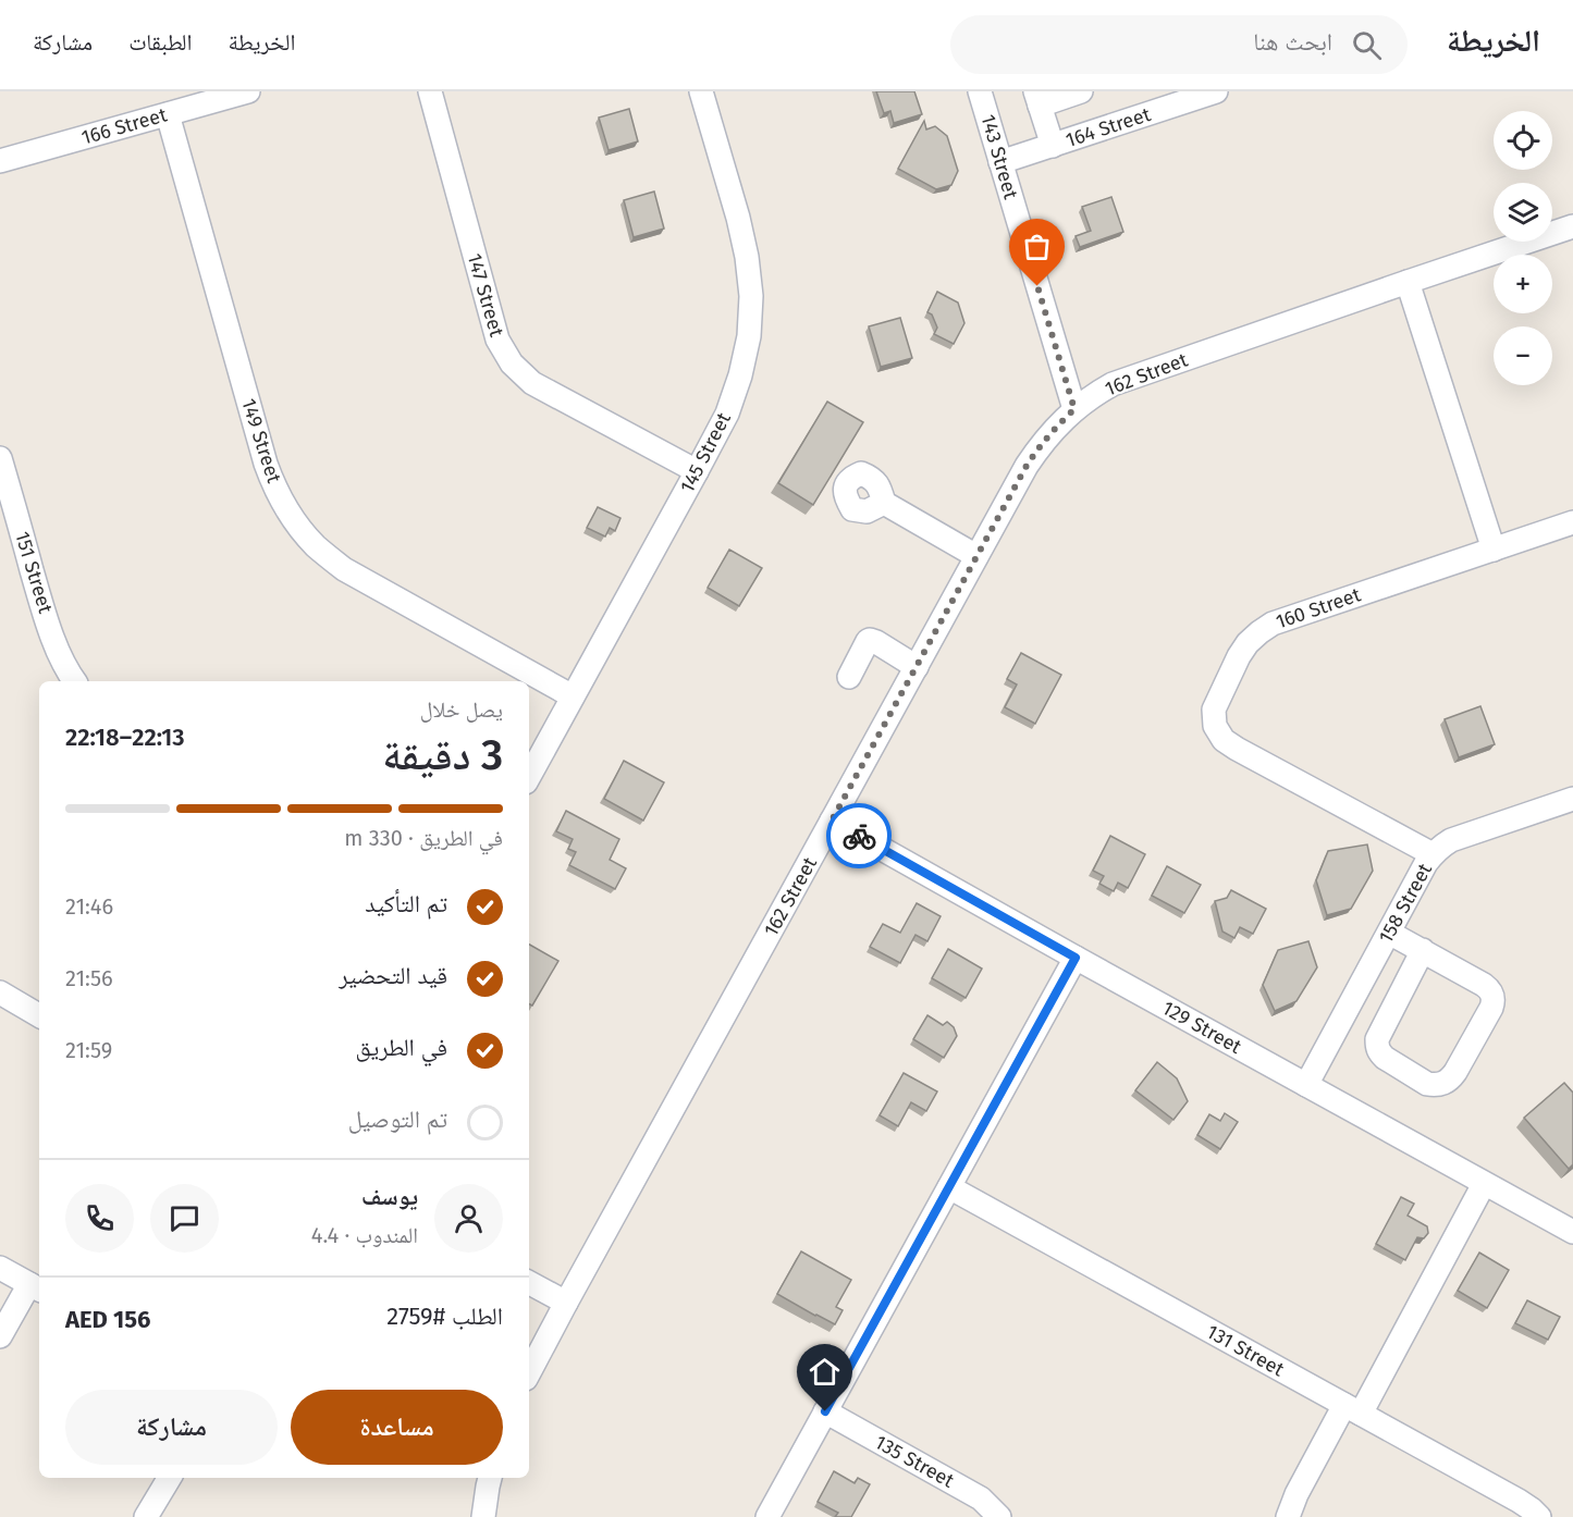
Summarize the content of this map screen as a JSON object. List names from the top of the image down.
{
  "streets": {
    "street": [
      "166 Street",
      "164 Street",
      "143 Street",
      "147 Street",
      "162 Street",
      "149 Street",
      "145 Street",
      "151 Street",
      "160 Street",
      "158 Street",
      "129 Street",
      "131 Street",
      "135 Street"
    ]
  },
  "crossings": [
    ["166 Street", "149 Street"],
    ["164 Street", "143 Street"],
    ["143 Street", "162 Street"],
    ["147 Street", "145 Street"],
    ["162 Street", "129 Street"],
    ["149 Street", "145 Street"],
    ["160 Street", "158 Street"],
    ["158 Street", "129 Street"]
  ],
  "page": {
    "header": "الخريطة",
    "search": "ابحث هنا",
    "nav": ["الخريطة", "الطبقات", "مشاركة"],
    "map_buttons": ["+", "−"],
    "heading": ["3 دقيقة", "يصل خلال", "22:13–22:18"],
    "panel": [
      "يوسف",
      "المندوب · 4.4",
      "الطلب #2759",
      "AED 156"
    ],
    "bar": "في الطريق · 330 m",
    "list": [
      ["تم التأكيد", "21:46"],
      ["قيد التحضير", "21:56"],
      ["في الطريق", "21:59"],
      "تم التوصيل"
    ],
    "buttons": ["مساعدة", "مشاركة"]
  }
}
